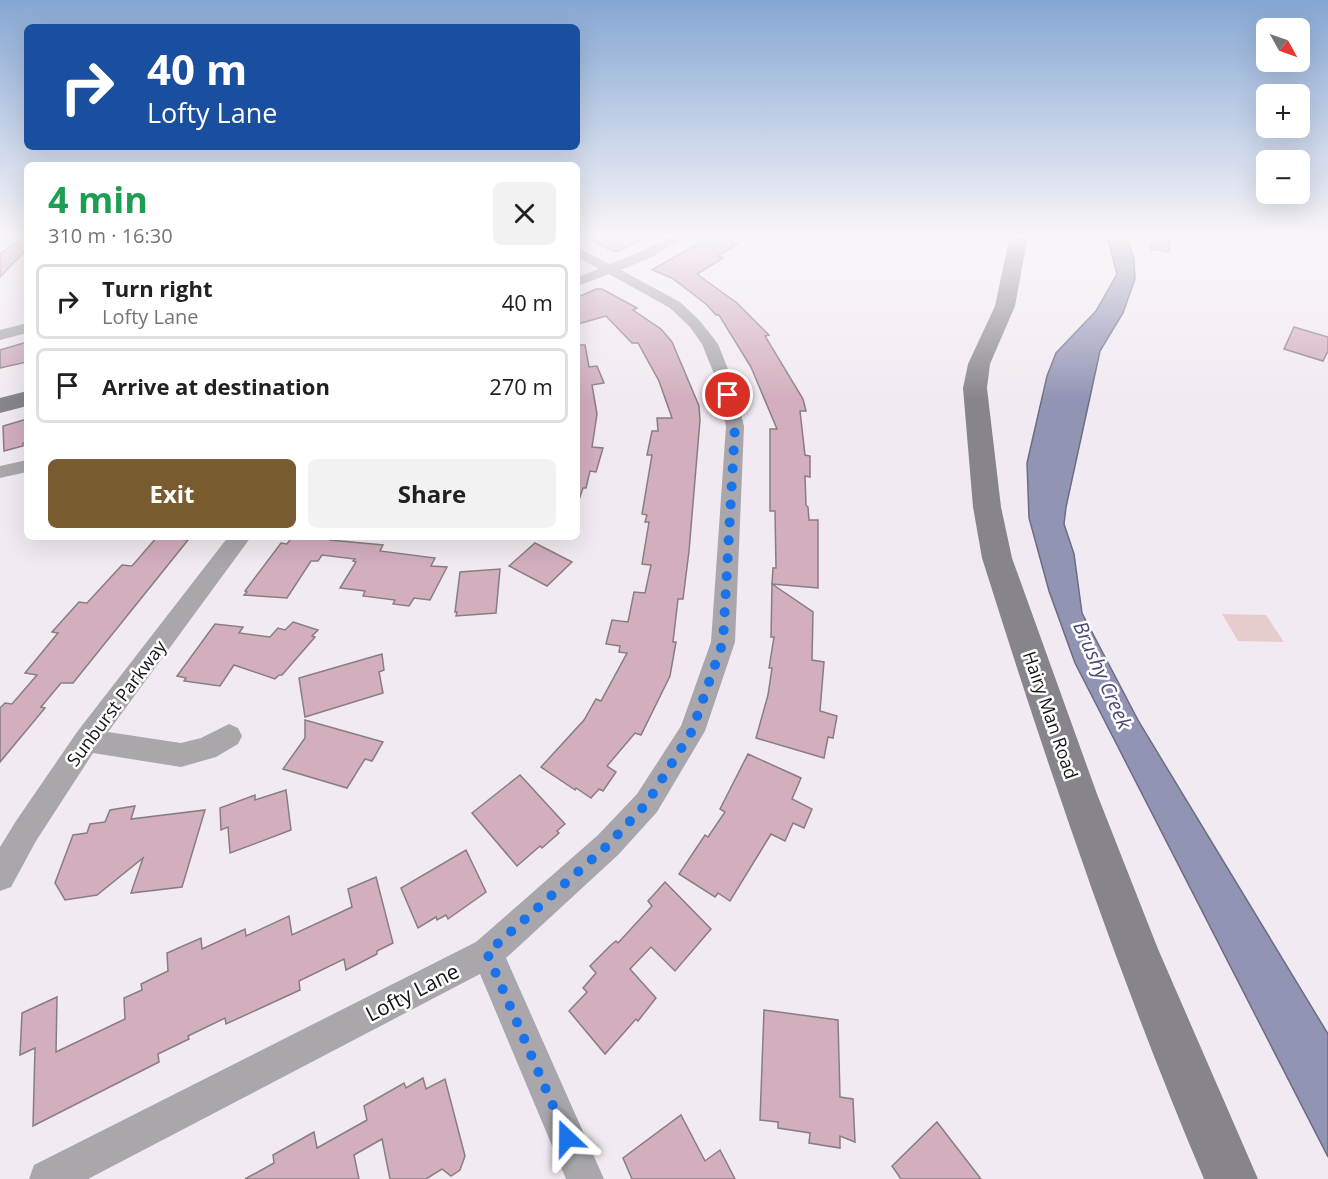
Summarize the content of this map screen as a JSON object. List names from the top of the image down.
{
  "streets": {
    "street": ["Sunburst Parkway", "Hairy Man Road", "Lofty Lane"]
  },
  "water": ["Brushy Creek"],
  "north": "bottom right",
  "page": {
    "map_buttons": ["+", "−"],
    "turn": ["40 m", "Lofty Lane"],
    "heading": ["4 min", "310 m · 16:30"],
    "list": [
      {
        "name": "Turn right",
        "note": "Lofty Lane",
        "value": "40 m"
      },
      {
        "name": "Arrive at destination",
        "value": "270 m"
      }
    ],
    "buttons": ["Exit", "Share"]
  }
}
